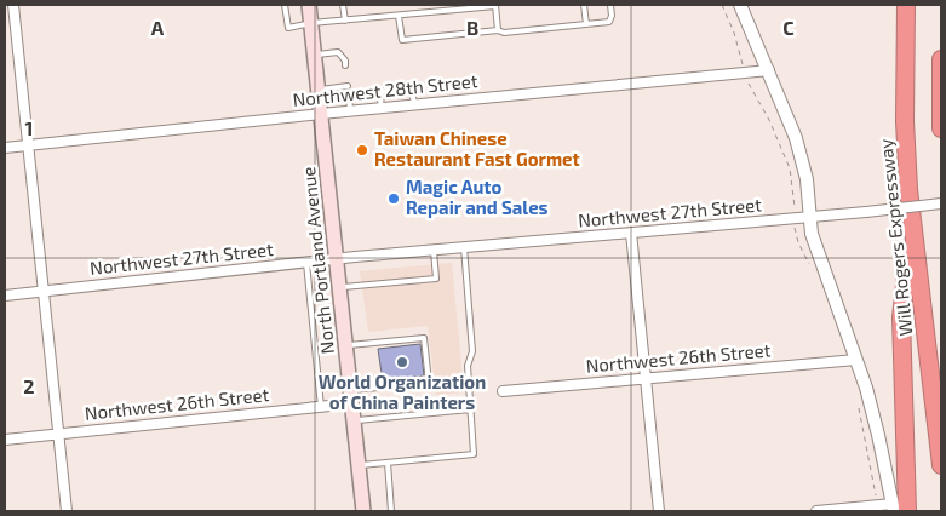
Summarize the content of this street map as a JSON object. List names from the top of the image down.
{
  "streets": {
    "highway": ["Will Rogers Expressway"],
    "main road": ["North Portland Avenue"],
    "street": ["Northwest 28th Street", "Northwest 27th Street", "Northwest 26th Street"]
  },
  "crossings": [
    ["Northwest 28th Street", "North Portland Avenue"],
    ["Northwest 27th Street", "North Portland Avenue"],
    ["North Portland Avenue", "Northwest 26th Street"]
  ],
  "places": ["Taiwan Chinese Restaurant Fast Gormet", "Magic Auto Repair and Sales", "World Organization of China Painters"],
  "grid": {
    "columns": ["A", "B", "C"],
    "rows": ["1", "2"]
  }
}
